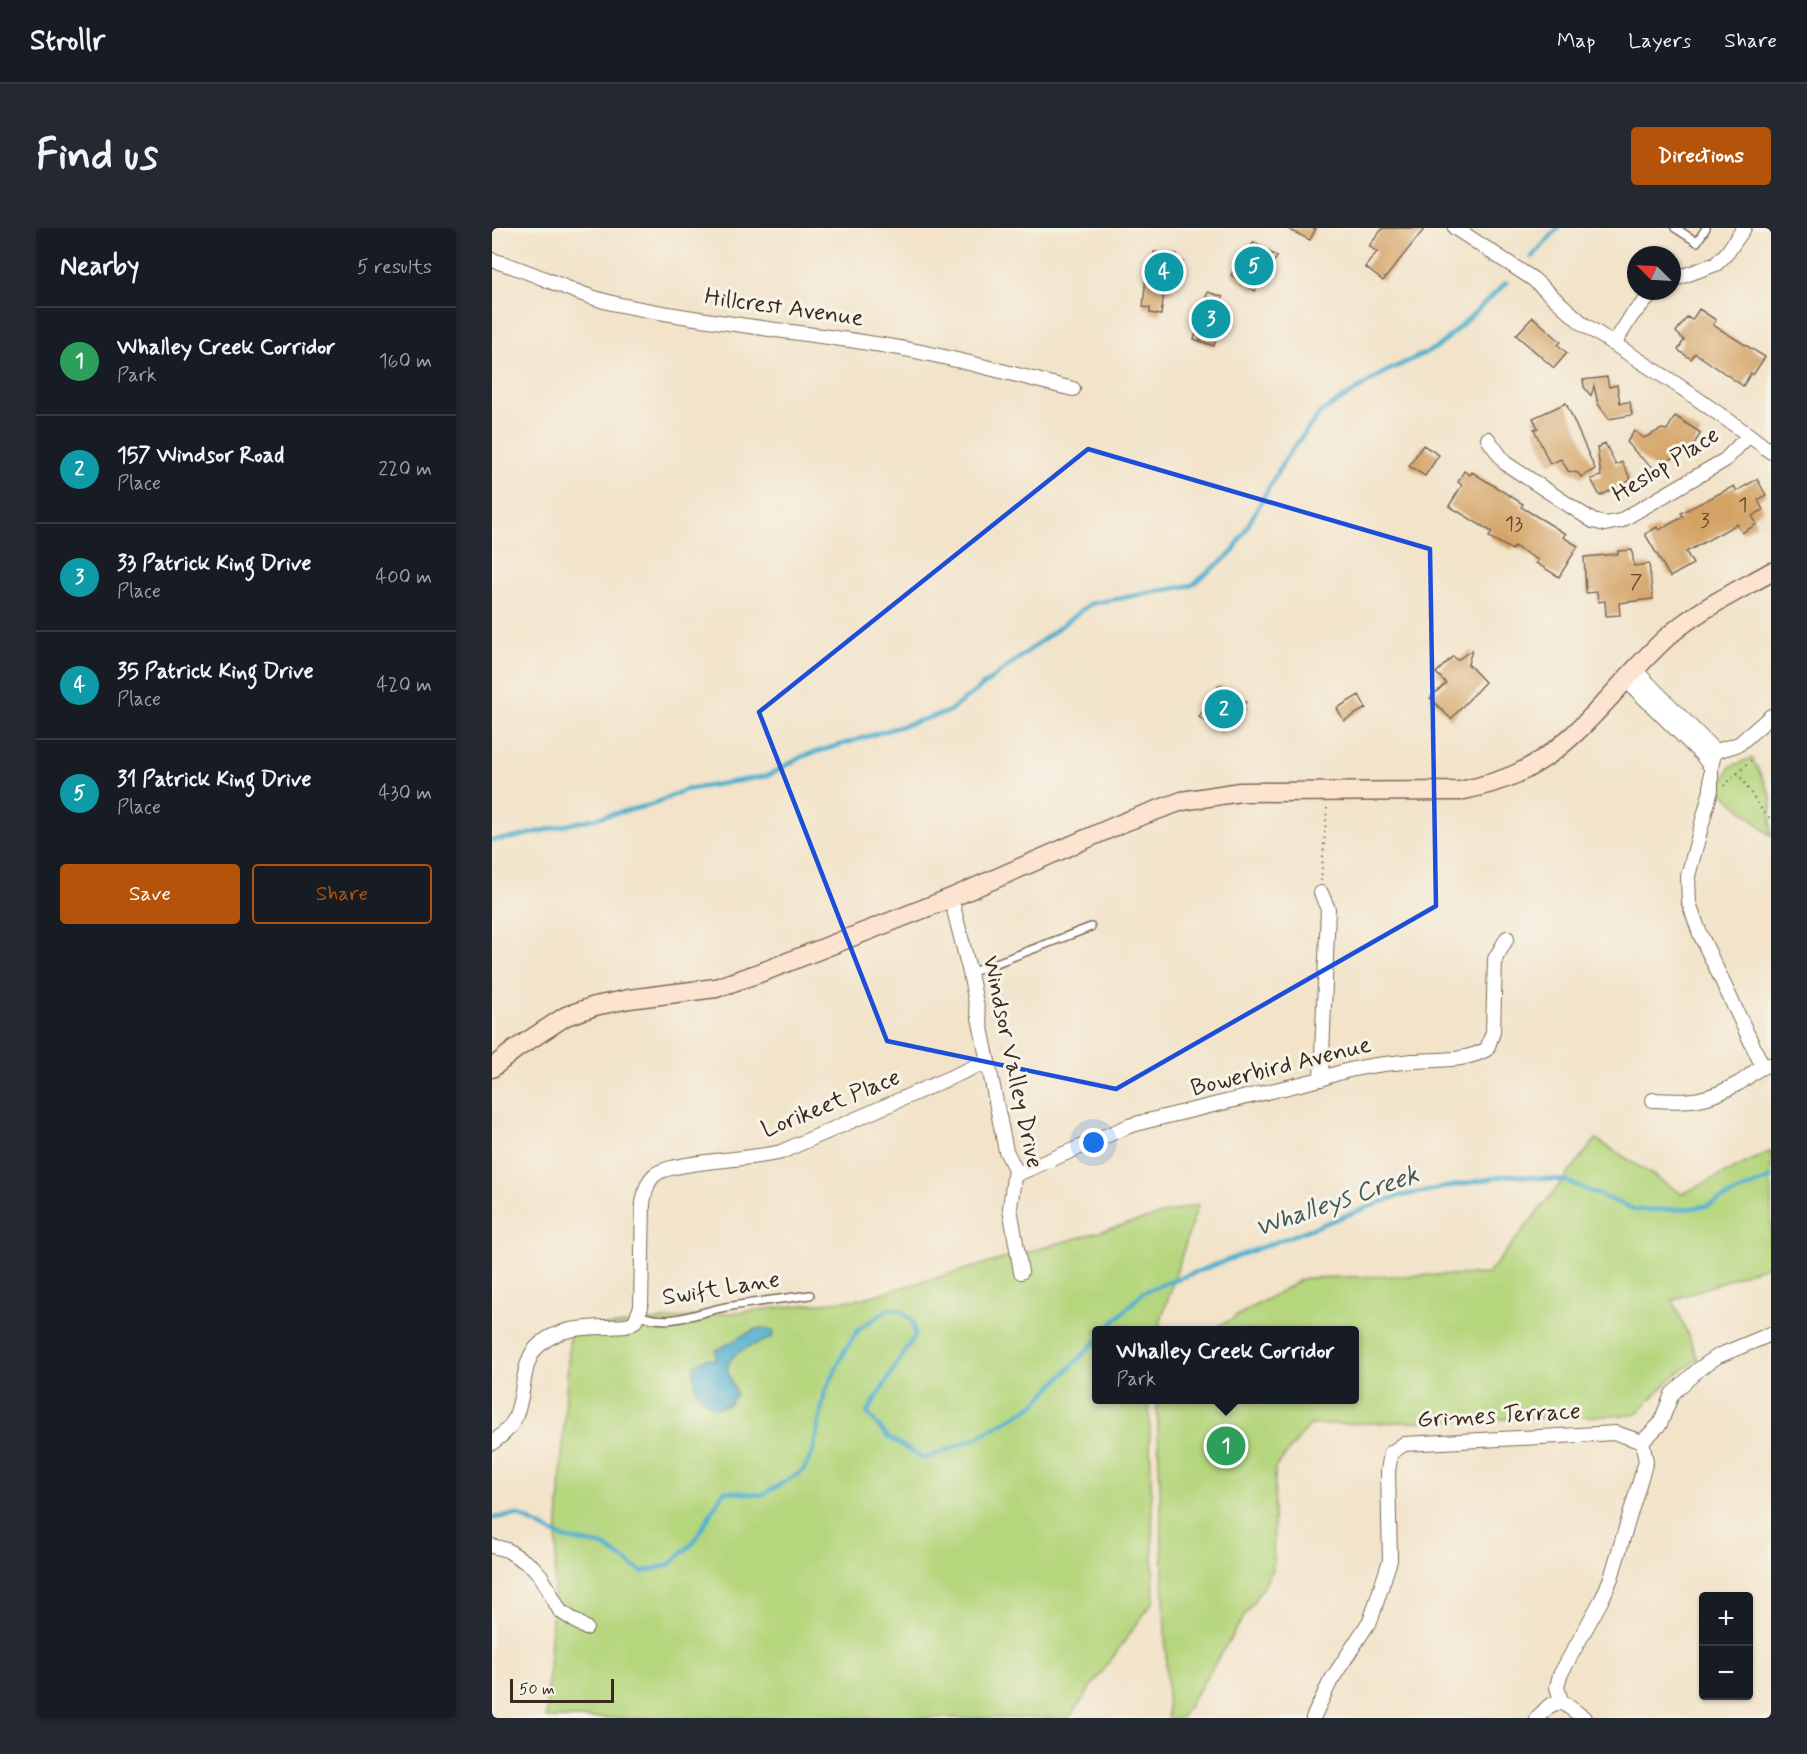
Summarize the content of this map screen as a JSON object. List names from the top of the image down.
{
  "streets": {
    "street": [
      "Hillcrest Avenue",
      "Heslop Place",
      "Windsor Valley Drive",
      "Bowerbird Avenue",
      "Lorikeet Place",
      "Grimes Terrace"
    ],
    "lane": ["Swift Lane"]
  },
  "crossings": [
    ["Windsor Valley Drive", "Bowerbird Avenue"],
    ["Windsor Valley Drive", "Lorikeet Place"],
    ["Lorikeet Place", "Swift Lane"]
  ],
  "water": ["Whalleys Creek"],
  "house_numbers": [
    "1",
    "3",
    "13",
    "7"
  ],
  "scale_bar": "50 m",
  "north": "top left",
  "page": {
    "header": "Strollr",
    "nav": ["Map", "Layers", "Share"],
    "buttons": [
      "Directions",
      ["Save", "Share"]
    ],
    "title": "Find us",
    "heading": ["Nearby", "5 results"],
    "pins": [
      "5",
      "4",
      "3",
      "2",
      "1"
    ],
    "list": [
      {
        "mark": "1",
        "name": "Whalley Creek Corridor",
        "note": "Park",
        "value": "160 m"
      },
      {
        "mark": "2",
        "name": "157 Windsor Road",
        "note": "Place",
        "value": "220 m"
      },
      {
        "mark": "3",
        "name": "33 Patrick King Drive",
        "note": "Place",
        "value": "400 m"
      },
      {
        "mark": "4",
        "name": "35 Patrick King Drive",
        "note": "Place",
        "value": "420 m"
      },
      {
        "mark": "5",
        "name": "31 Patrick King Drive",
        "note": "Place",
        "value": "430 m"
      }
    ],
    "popup": ["Whalley Creek Corridor", "Park"],
    "map_buttons": ["+", "−"],
    "scale": "50 m"
  }
}
